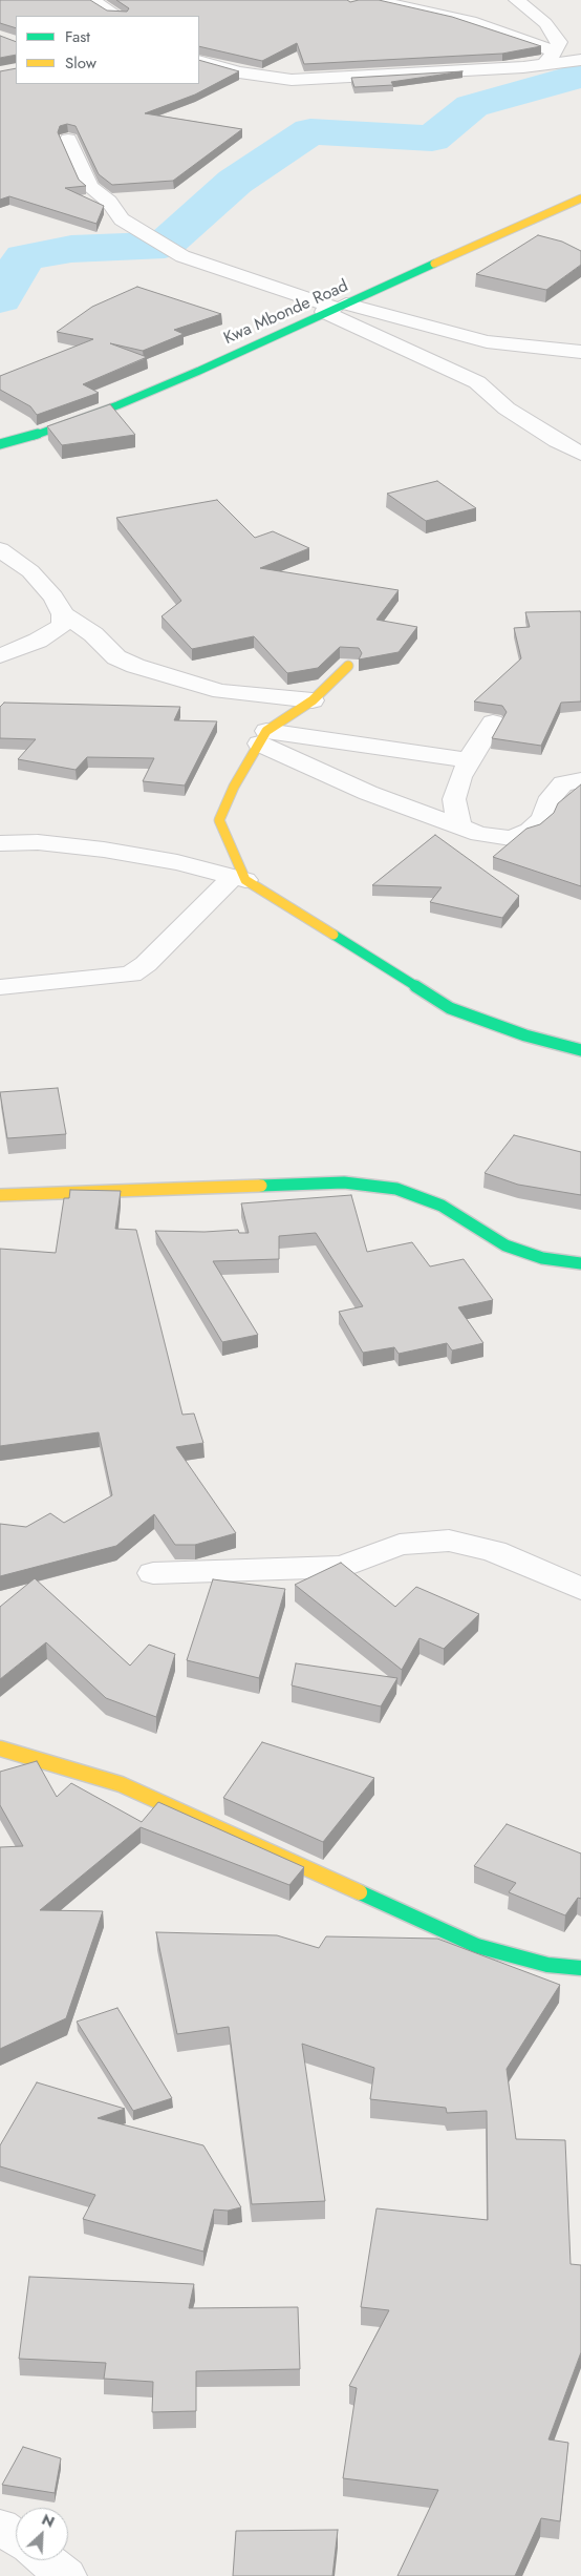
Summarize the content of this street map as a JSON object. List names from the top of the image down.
{
  "streets": {
    "street": ["Kwa Mbonde Road"]
  },
  "legend": ["Fast", "Slow"],
  "north": "top right"
}
